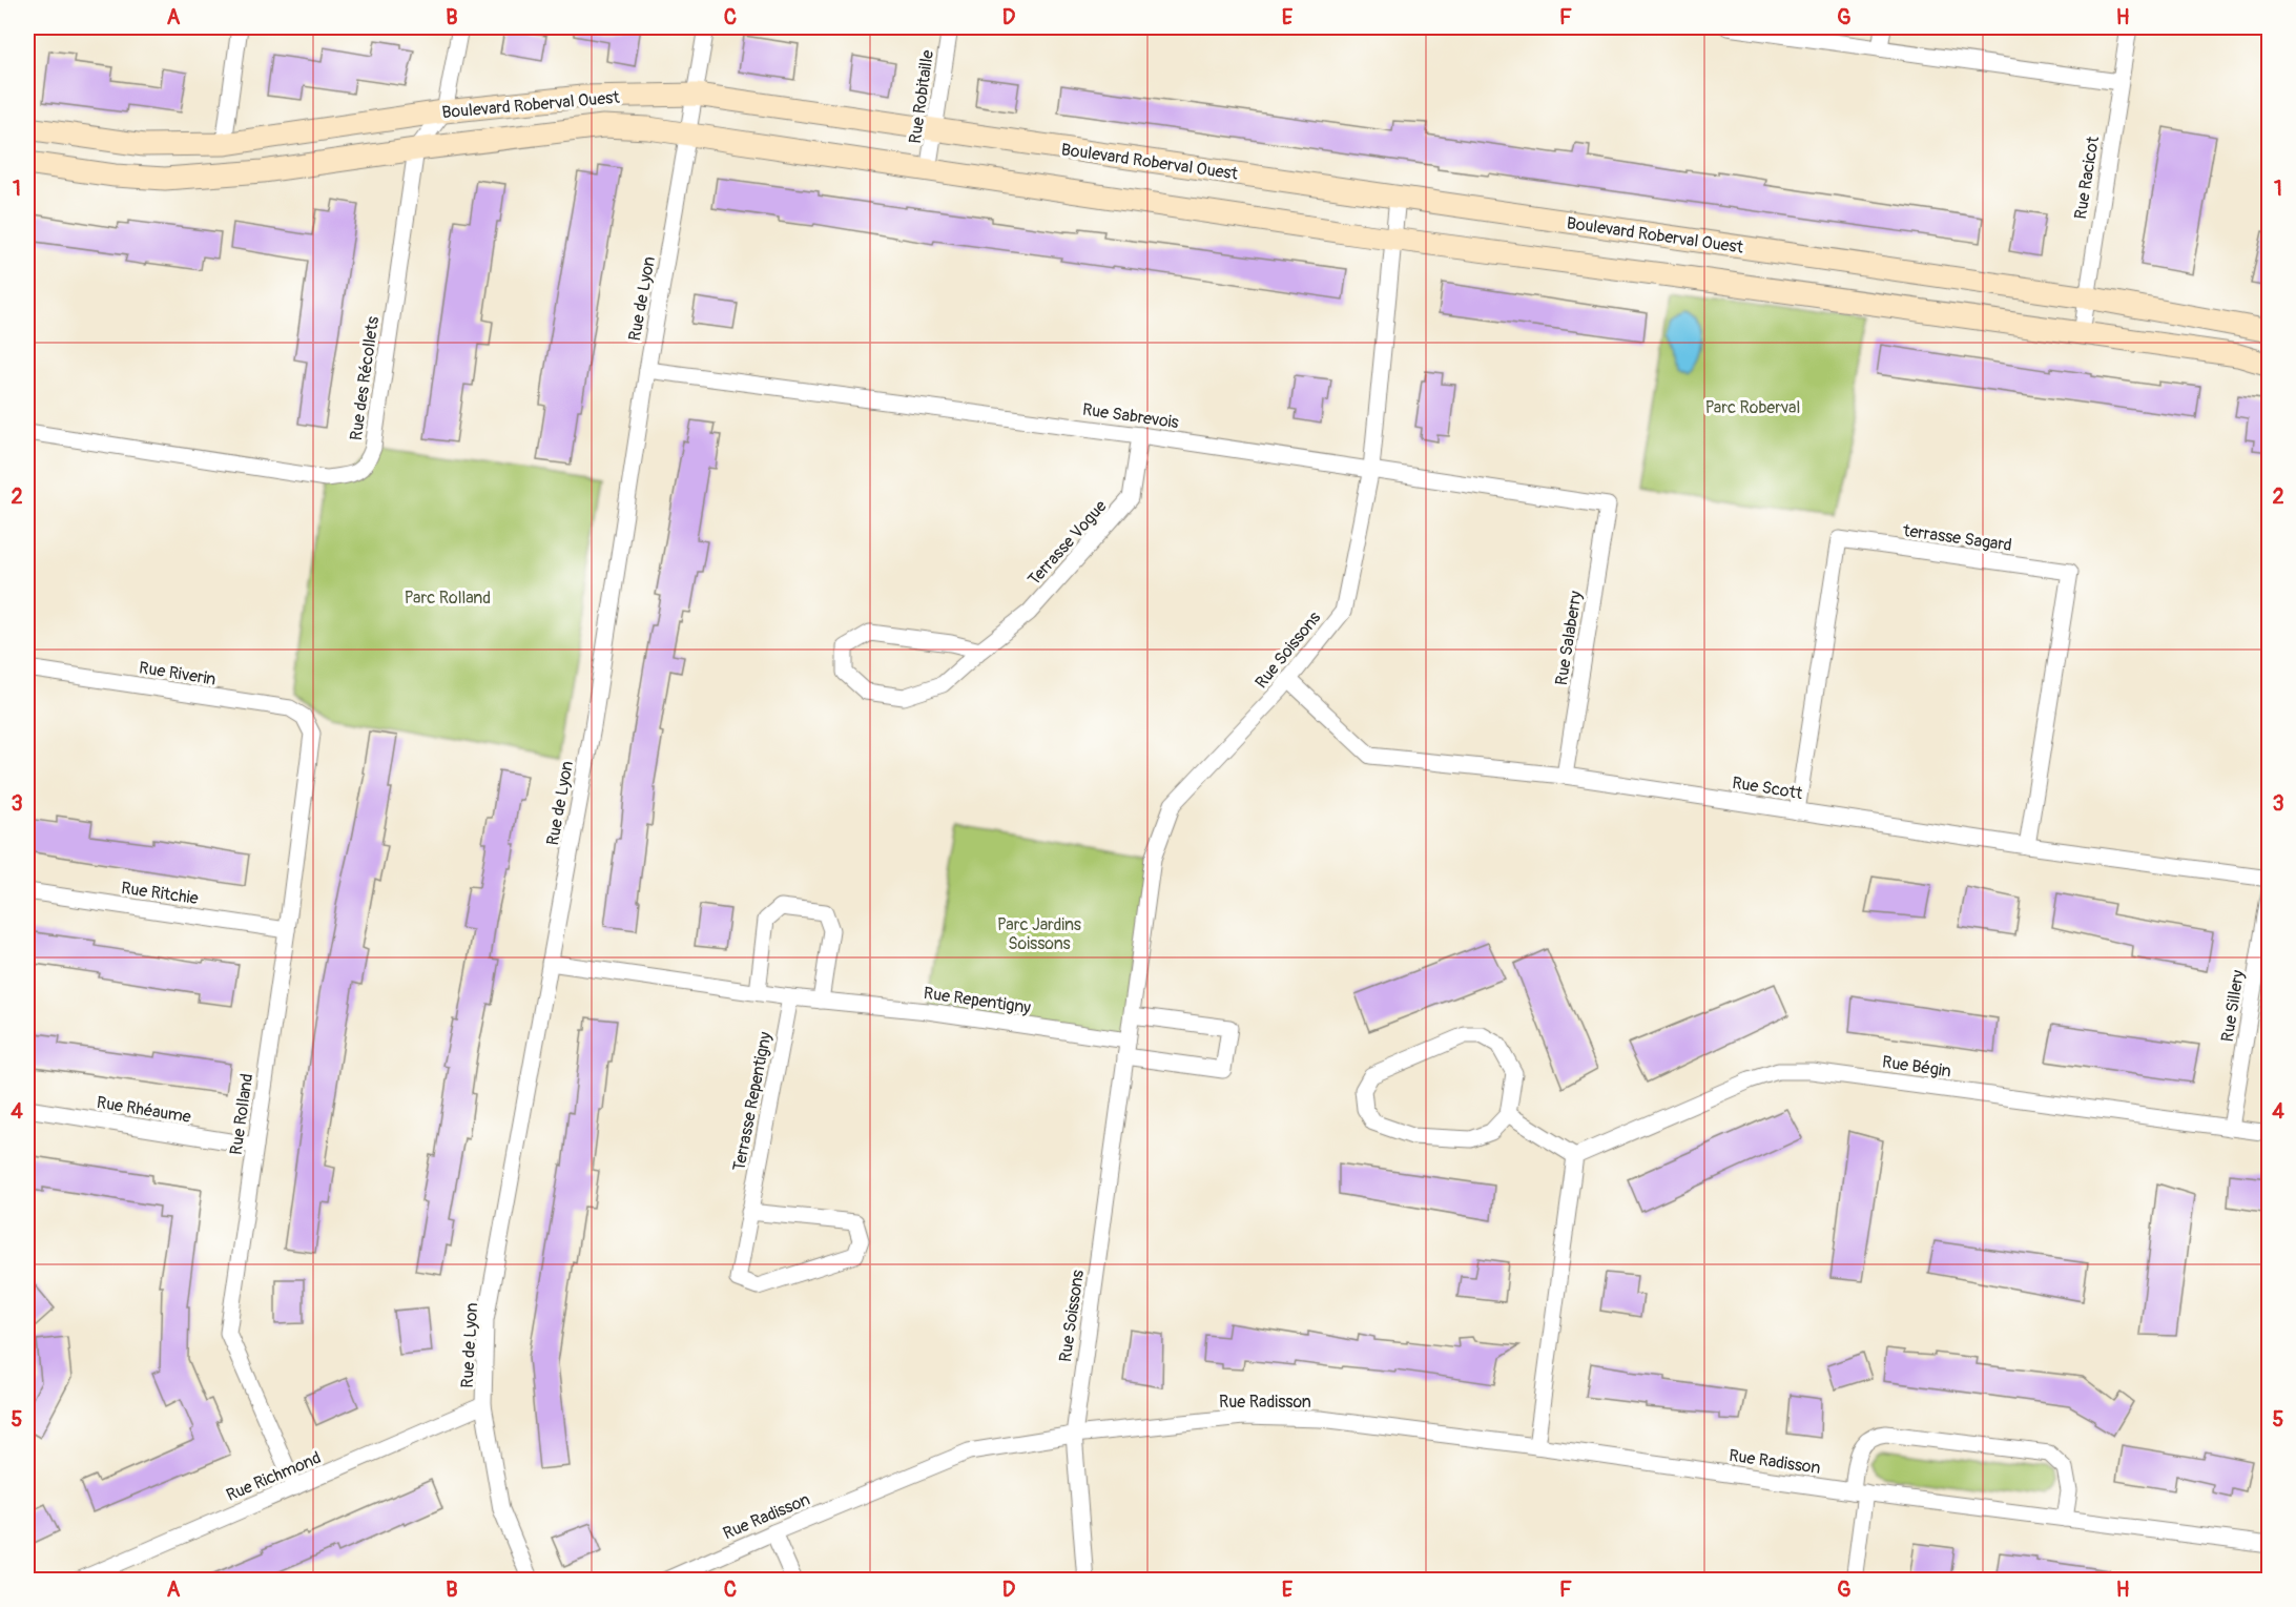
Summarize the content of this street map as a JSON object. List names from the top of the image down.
{
  "streets": {
    "street": [
      "Rue Robitaille",
      "Boulevard Roberval Ouest",
      "Rue Racicot",
      "Rue de Lyon",
      "Rue des Récollets",
      "Rue Sabrevois",
      "terrasse Sagard",
      "Terrasse Vogue",
      "Rue Salaberry",
      "Rue Soissons",
      "Rue Riverin",
      "Rue Scott",
      "Rue Ritchie",
      "Rue Repentigny",
      "Rue Sillery",
      "Rue Bégin",
      "Terrasse Repentigny",
      "Rue Rhéaume",
      "Rue Rolland",
      "Rue Radisson",
      "Rue Richmond"
    ]
  },
  "crossings": [
    ["Rue Robitaille", "Boulevard Roberval Ouest"],
    ["Boulevard Roberval Ouest", "Rue Racicot"],
    ["Boulevard Roberval Ouest", "Rue de Lyon"],
    ["Boulevard Roberval Ouest", "Rue des Récollets"],
    ["Boulevard Roberval Ouest", "Rue Soissons"],
    ["Rue de Lyon", "Rue Sabrevois"],
    ["Rue de Lyon", "Rue Repentigny"],
    ["Rue de Lyon", "Rue Richmond"],
    ["Rue Sabrevois", "Terrasse Vogue"],
    ["Rue Sabrevois", "Rue Salaberry"],
    ["Rue Sabrevois", "Rue Soissons"],
    ["terrasse Sagard", "Rue Scott"],
    ["Rue Salaberry", "Rue Scott"],
    ["Rue Soissons", "Rue Scott"],
    ["Rue Soissons", "Rue Repentigny"],
    ["Rue Soissons", "Rue Radisson"],
    ["Rue Riverin", "Rue Rolland"],
    ["Rue Ritchie", "Rue Rolland"],
    ["Rue Repentigny", "Terrasse Repentigny"],
    ["Rue Sillery", "Rue Bégin"],
    ["Rue Rhéaume", "Rue Rolland"],
    ["Rue Rolland", "Rue Richmond"]
  ],
  "parks": ["Parc Roberval", "Parc Rolland", "Parc Jardins Soissons"],
  "grid": {
    "columns": [
      "A",
      "B",
      "C",
      "D",
      "E",
      "F",
      "G",
      "H"
    ],
    "rows": [
      "1",
      "2",
      "3",
      "4",
      "5"
    ]
  }
}
